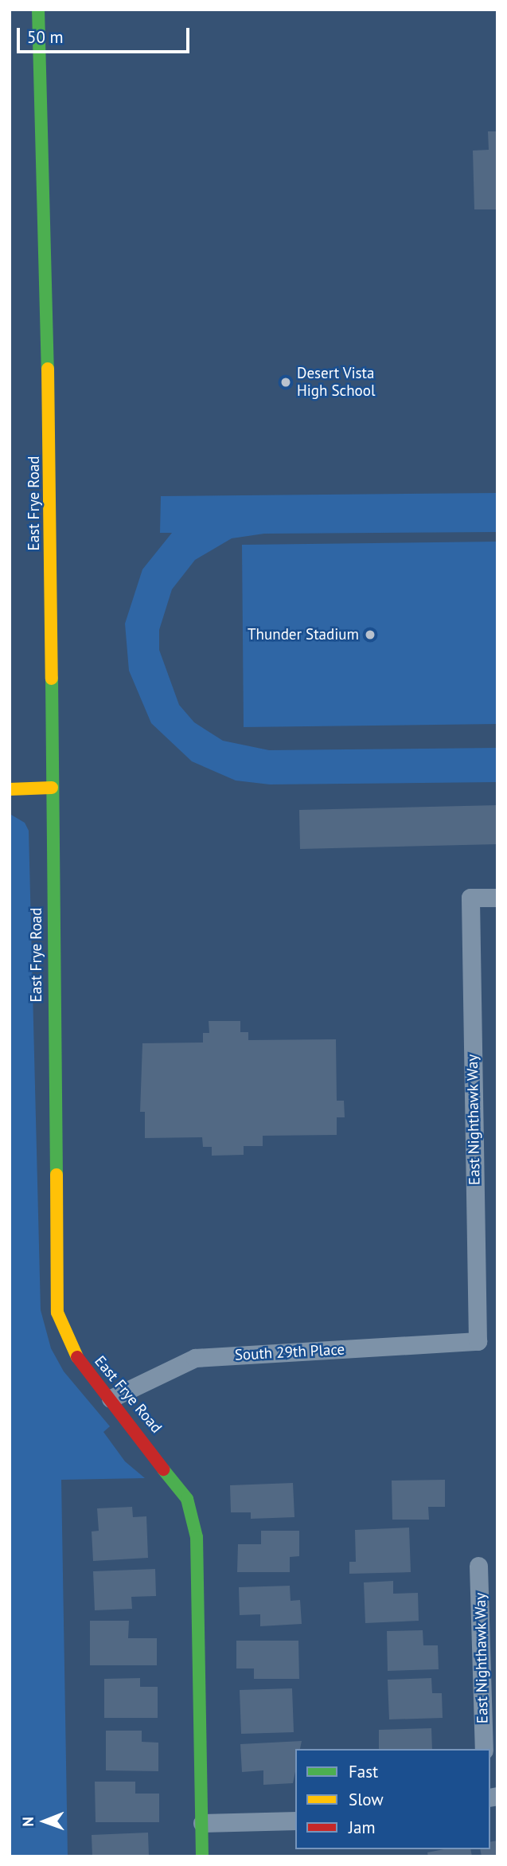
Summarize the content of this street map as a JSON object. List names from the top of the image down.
{
  "streets": {
    "street": ["East Frye Road", "East Nighthawk Way", "South 29th Place"]
  },
  "crossings": [
    ["East Frye Road", "South 29th Place"],
    ["East Nighthawk Way", "South 29th Place"]
  ],
  "places": ["Desert Vista High School", "Thunder Stadium"],
  "legend": ["Fast", "Slow", "Jam"],
  "scale_bar": "50 m",
  "north": "left"
}
